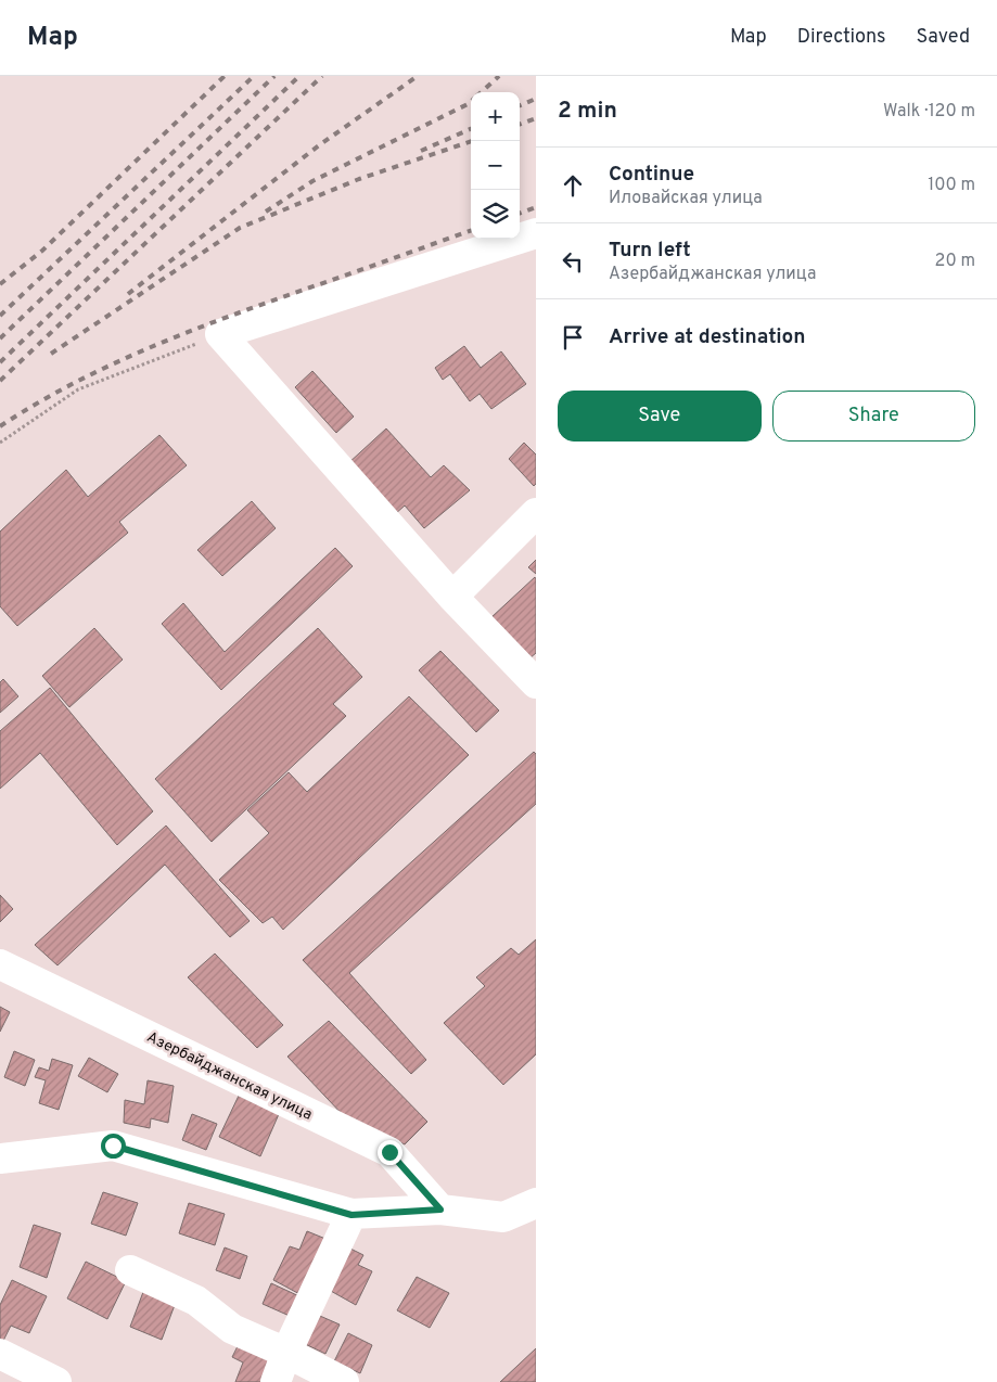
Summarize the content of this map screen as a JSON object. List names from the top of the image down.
{
  "streets": {
    "street": ["Азербайджанская улица"]
  },
  "page": {
    "header": "Map",
    "nav": ["Map", "Directions", "Saved"],
    "heading": ["2 min", "Walk · 120 m"],
    "map_buttons": ["+", "−"],
    "list": [
      ["Continue", "Иловайская улица", "100 m"],
      ["Turn left", "Азербайджанская улица", "20 m"],
      "Arrive at destination"
    ],
    "buttons": ["Save", "Share"]
  }
}
